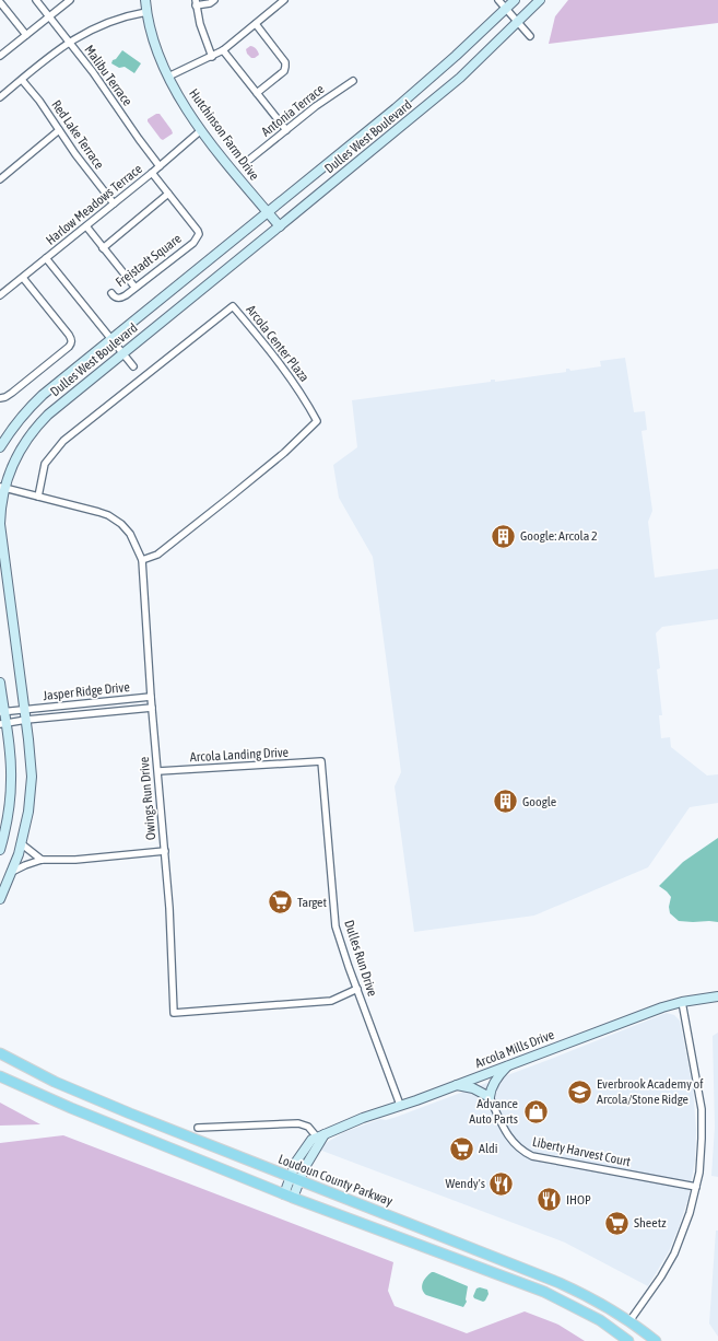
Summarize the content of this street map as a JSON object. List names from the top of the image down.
{
  "streets": {
    "main road": ["Loudoun County Parkway"],
    "street": [
      "Malibu Terrace",
      "Antonia Terrace",
      "Red Lake Terrace",
      "Hutchinson Farm Drive",
      "Dulles West Boulevard",
      "Harlow Meadows Terrace",
      "Freistadt Square",
      "Arcola Center Plaza",
      "Jasper Ridge Drive",
      "Arcola Landing Drive",
      "Owings Run Drive",
      "Dulles Run Drive",
      "Arcola Mills Drive",
      "Liberty Harvest Court"
    ]
  },
  "crossings": [
    ["Malibu Terrace", "Harlow Meadows Terrace"],
    ["Red Lake Terrace", "Harlow Meadows Terrace"],
    ["Hutchinson Farm Drive", "Dulles West Boulevard"],
    ["Hutchinson Farm Drive", "Harlow Meadows Terrace"],
    ["Dulles West Boulevard", "Jasper Ridge Drive"],
    ["Dulles West Boulevard", "Owings Run Drive"],
    ["Harlow Meadows Terrace", "Freistadt Square"],
    ["Arcola Center Plaza", "Owings Run Drive"],
    ["Jasper Ridge Drive", "Owings Run Drive"],
    ["Arcola Landing Drive", "Owings Run Drive"],
    ["Arcola Landing Drive", "Dulles Run Drive"],
    ["Owings Run Drive", "Dulles Run Drive"],
    ["Dulles Run Drive", "Arcola Mills Drive"],
    ["Arcola Mills Drive", "Loudoun County Parkway"]
  ],
  "places": {
    "building": ["Google: Arcola 2", "Google"],
    "supermarket": ["Target", "Aldi", "Sheetz"],
    "school or university": ["Everbrook Academy of Arcola/Stone Ridge"],
    "shop": ["Advance Auto Parts"],
    "restaurant": ["Wendy's", "IHOP"]
  }
}
